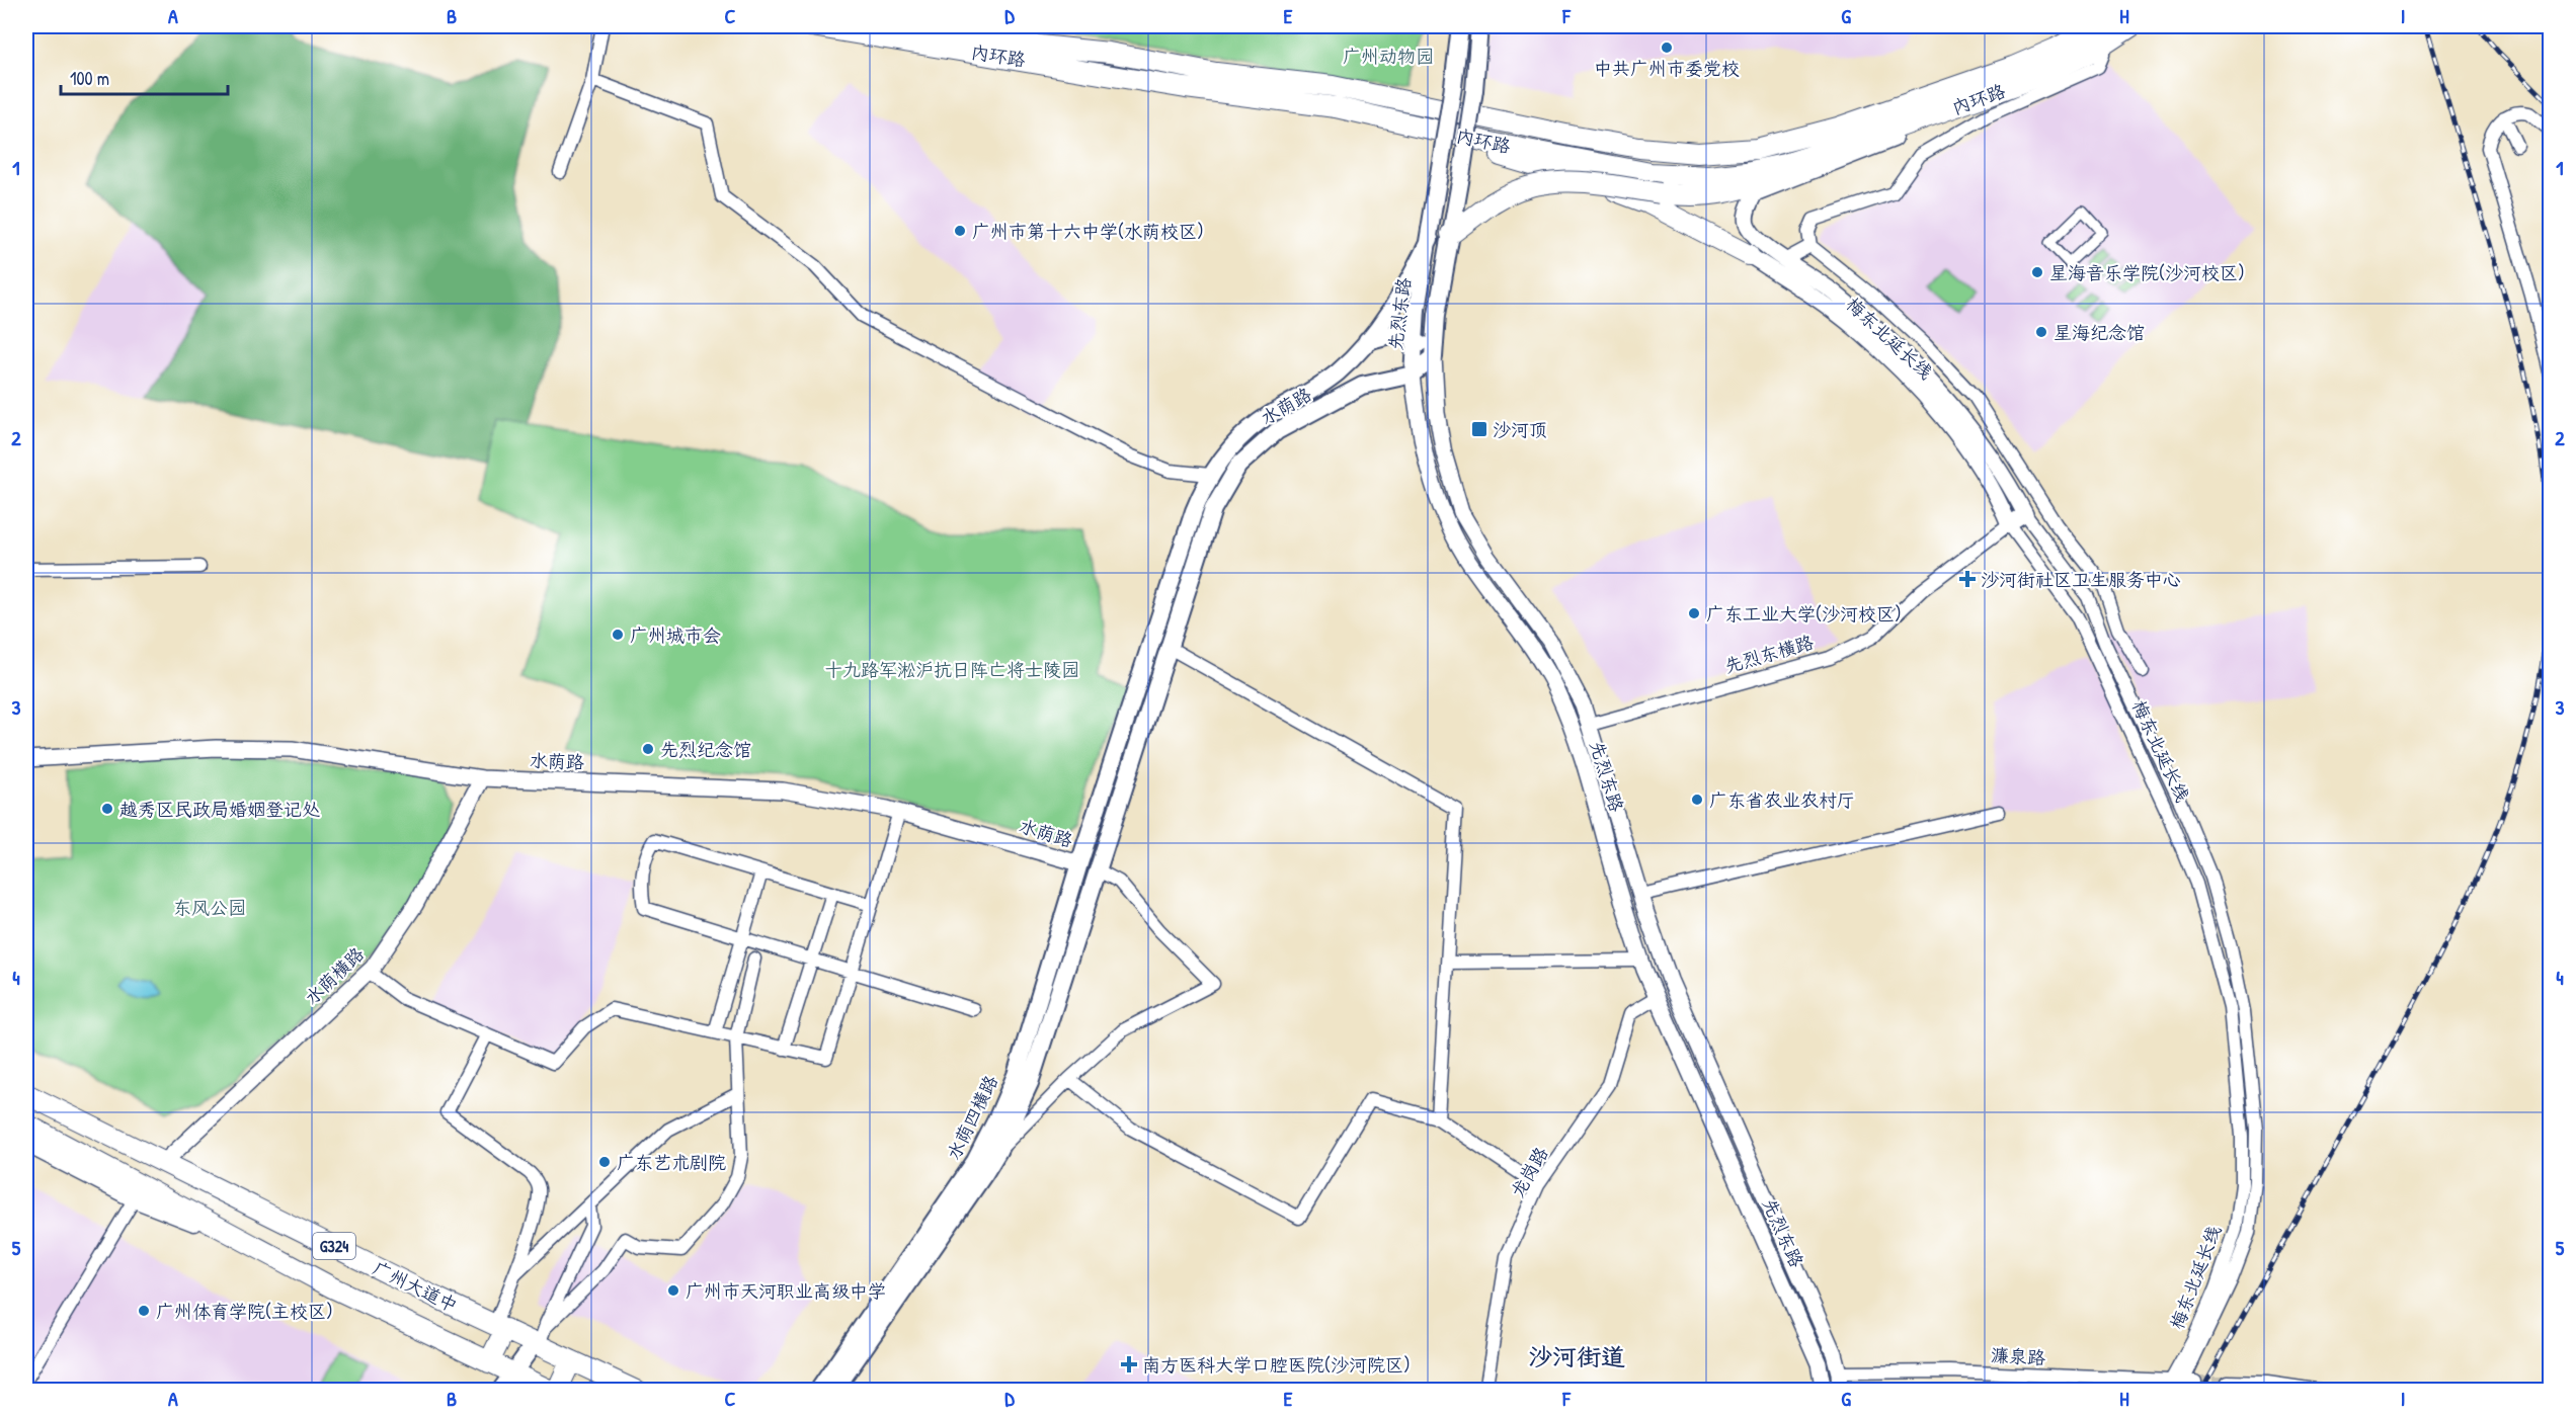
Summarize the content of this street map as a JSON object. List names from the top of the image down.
{
  "streets": {
    "highway": ["内环路", "G324", "广州大道中"],
    "main road": ["先烈东路", "水荫路", "水荫四横路"],
    "street": [
      "梅东北延长线",
      "先烈东横路",
      "水荫横路",
      "龙岗路",
      "濂泉路"
    ]
  },
  "crossings": [
    ["先烈东路", "水荫路"],
    ["先烈东路", "先烈东横路"],
    ["先烈东路", "龙岗路"],
    ["先烈东路", "濂泉路"],
    ["梅东北延长线", "先烈东横路"],
    ["梅东北延长线", "濂泉路"],
    ["水荫路", "水荫横路"],
    ["水荫路", "水荫四横路"],
    ["水荫横路", "G324"],
    ["水荫横路", "广州大道中"],
    ["G324", "广州大道中"]
  ],
  "districts": ["沙河街道"],
  "parks": ["广州动物园", "十九路军淞沪抗日阵亡将士陵园", "东风公园"],
  "places": {
    "other": [
      "中共广州市委党校",
      "广州市第十六中学(水荫校区)",
      "星海音乐学院(沙河校区)",
      "星海纪念馆",
      "广东工业大学(沙河校区)",
      "广州城市会",
      "先烈纪念馆",
      "广东省农业农村厅",
      "越秀区民政局婚姻登记处",
      "广东艺术剧院",
      "广州市天河职业高级中学",
      "广州体育学院(主校区)"
    ],
    "transit": ["沙河顶"],
    "health": ["沙河街社区卫生服务中心", "南方医科大学口腔医院(沙河院区)"]
  },
  "scale_bar": "100 m",
  "grid": {
    "columns": [
      "A",
      "B",
      "C",
      "D",
      "E",
      "F",
      "G",
      "H",
      "I"
    ],
    "rows": [
      "1",
      "2",
      "3",
      "4",
      "5"
    ]
  }
}
